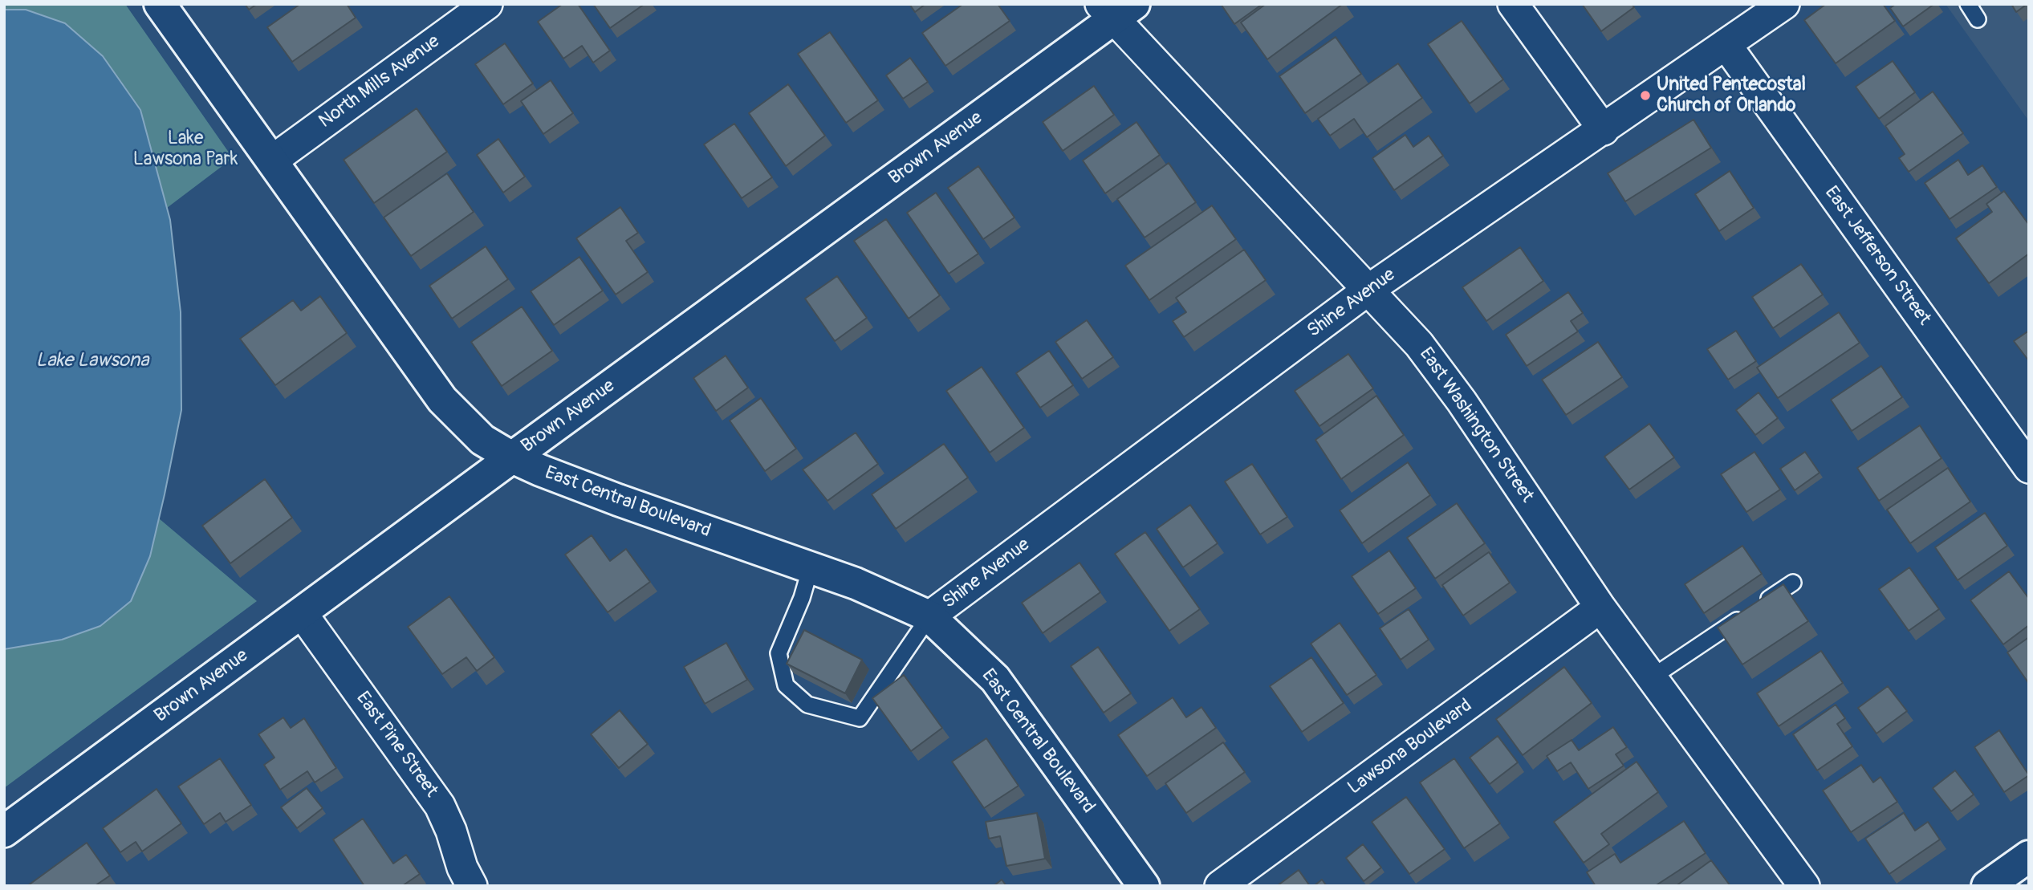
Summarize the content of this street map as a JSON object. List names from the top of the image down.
{
  "streets": {
    "street": [
      "North Mills Avenue",
      "Brown Avenue",
      "East Jefferson Street",
      "Shine Avenue",
      "East Washington Street",
      "East Central Boulevard",
      "East Pine Street",
      "Lawsona Boulevard"
    ]
  },
  "crossings": [
    ["North Mills Avenue", "East Central Boulevard"],
    ["Brown Avenue", "East Washington Street"],
    ["Brown Avenue", "East Central Boulevard"],
    ["Brown Avenue", "East Pine Street"],
    ["East Jefferson Street", "Shine Avenue"],
    ["Shine Avenue", "East Washington Street"],
    ["Shine Avenue", "East Central Boulevard"],
    ["East Washington Street", "Lawsona Boulevard"]
  ],
  "water": ["Lake Lawsona"],
  "parks": ["Lake Lawsona Park"],
  "places": ["United Pentecostal Church of Orlando"]
}
